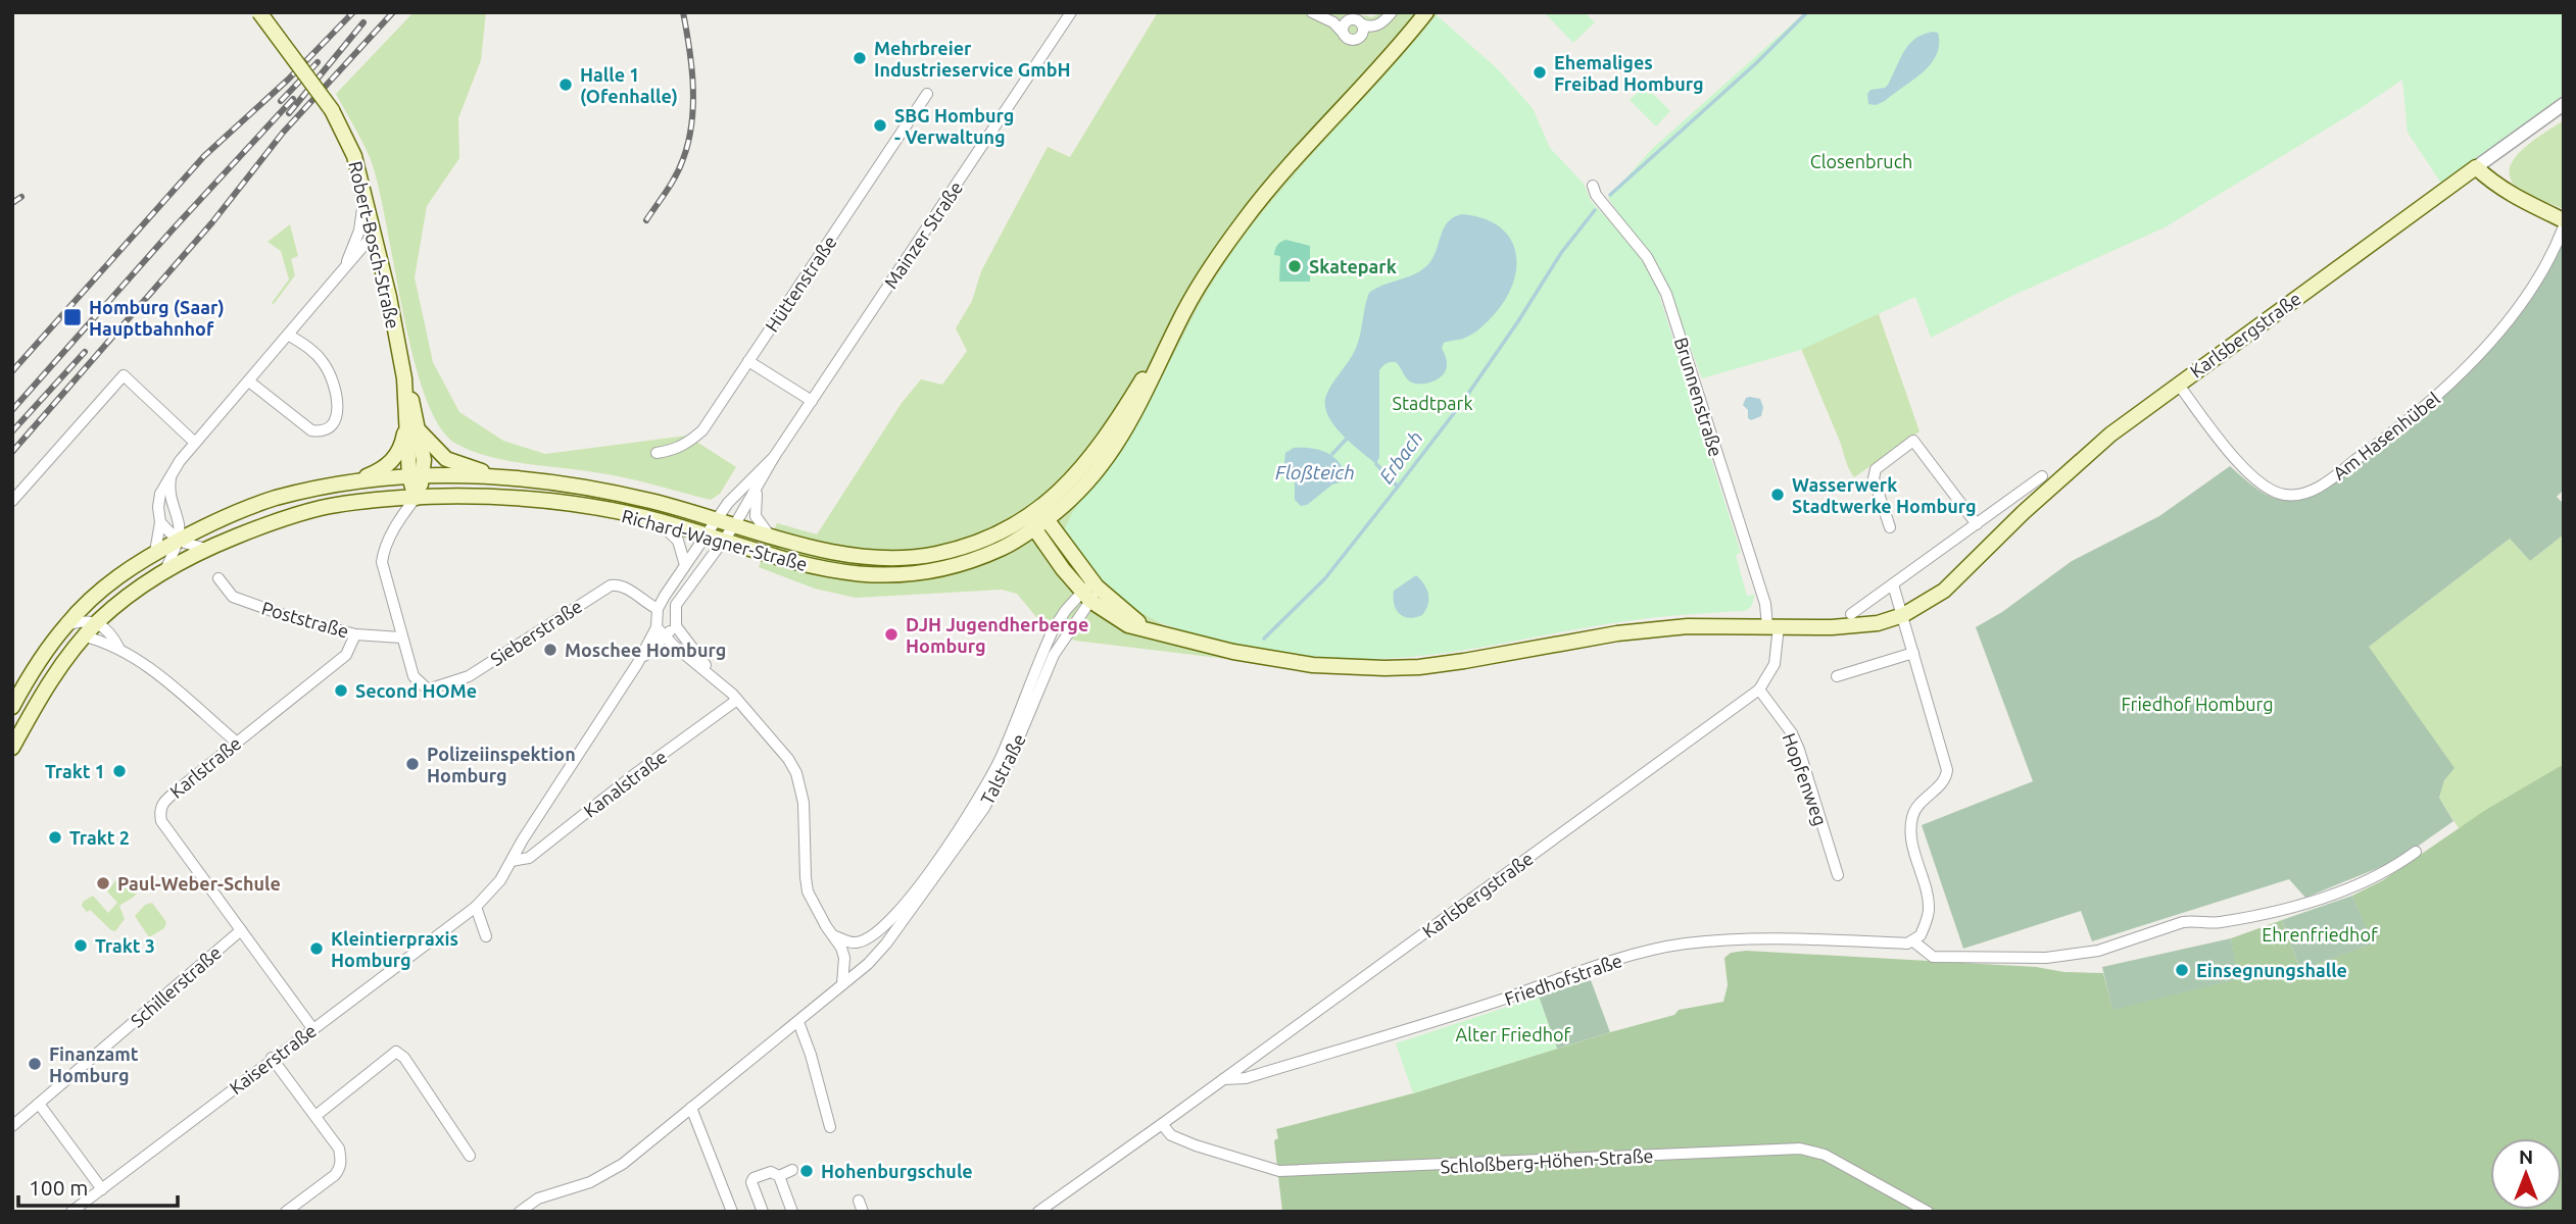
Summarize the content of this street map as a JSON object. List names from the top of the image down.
{
  "streets": {
    "main road": ["Robert-Bosch-Straße", "Karlsbergstraße", "Richard-Wagner-Straße"],
    "street": [
      "Mainzer Straße",
      "Hüttenstraße",
      "Brunnenstraße",
      "Am Hasenhübel",
      "Poststraße",
      "Sieberstraße",
      "Karlstraße",
      "Talstraße",
      "Hopfenweg",
      "Kanalstraße",
      "Friedhofstraße",
      "Schillerstraße",
      "Kaiserstraße",
      "Schloßberg-Höhen-Straße"
    ]
  },
  "crossings": [
    ["Mainzer Straße", "Richard-Wagner-Straße"],
    ["Mainzer Straße", "Sieberstraße"],
    ["Mainzer Straße", "Kanalstraße"],
    ["Mainzer Straße", "Kaiserstraße"],
    ["Robert-Bosch-Straße", "Richard-Wagner-Straße"],
    ["Karlsbergstraße", "Brunnenstraße"],
    ["Karlsbergstraße", "Am Hasenhübel"],
    ["Karlsbergstraße", "Hopfenweg"],
    ["Karlsbergstraße", "Friedhofstraße"],
    ["Karlsbergstraße", "Schloßberg-Höhen-Straße"],
    ["Poststraße", "Sieberstraße"],
    ["Poststraße", "Karlstraße"],
    ["Karlstraße", "Schillerstraße"],
    ["Karlstraße", "Kaiserstraße"]
  ],
  "water": ["Erbach", "Floßteich"],
  "parks": [
    "Closenbruch",
    "Stadtpark",
    "Friedhof Homburg",
    "Ehrenfriedhof",
    "Alter Friedhof"
  ],
  "places": {
    "other": [
      "Mehrbreier Industrieservice GmbH",
      "Ehemaliges Freibad Homburg",
      "Halle 1 (Ofenhalle)",
      "SBG Homburg - Verwaltung",
      "Skatepark",
      "Wasserwerk Stadtwerke Homburg",
      "DJH Jugendherberge Homburg",
      "Moschee Homburg",
      "Second HOMe",
      "Polizeiinspektion Homburg",
      "Trakt 1",
      "Trakt 2",
      "Paul-Weber-Schule",
      "Trakt 3",
      "Kleintierpraxis Homburg",
      "Einsegnungshalle",
      "Finanzamt Homburg",
      "Hohenburgschule"
    ],
    "transit": ["Homburg (Saar) Hauptbahnhof"]
  },
  "scale_bar": "100 m",
  "north": "top"
}
